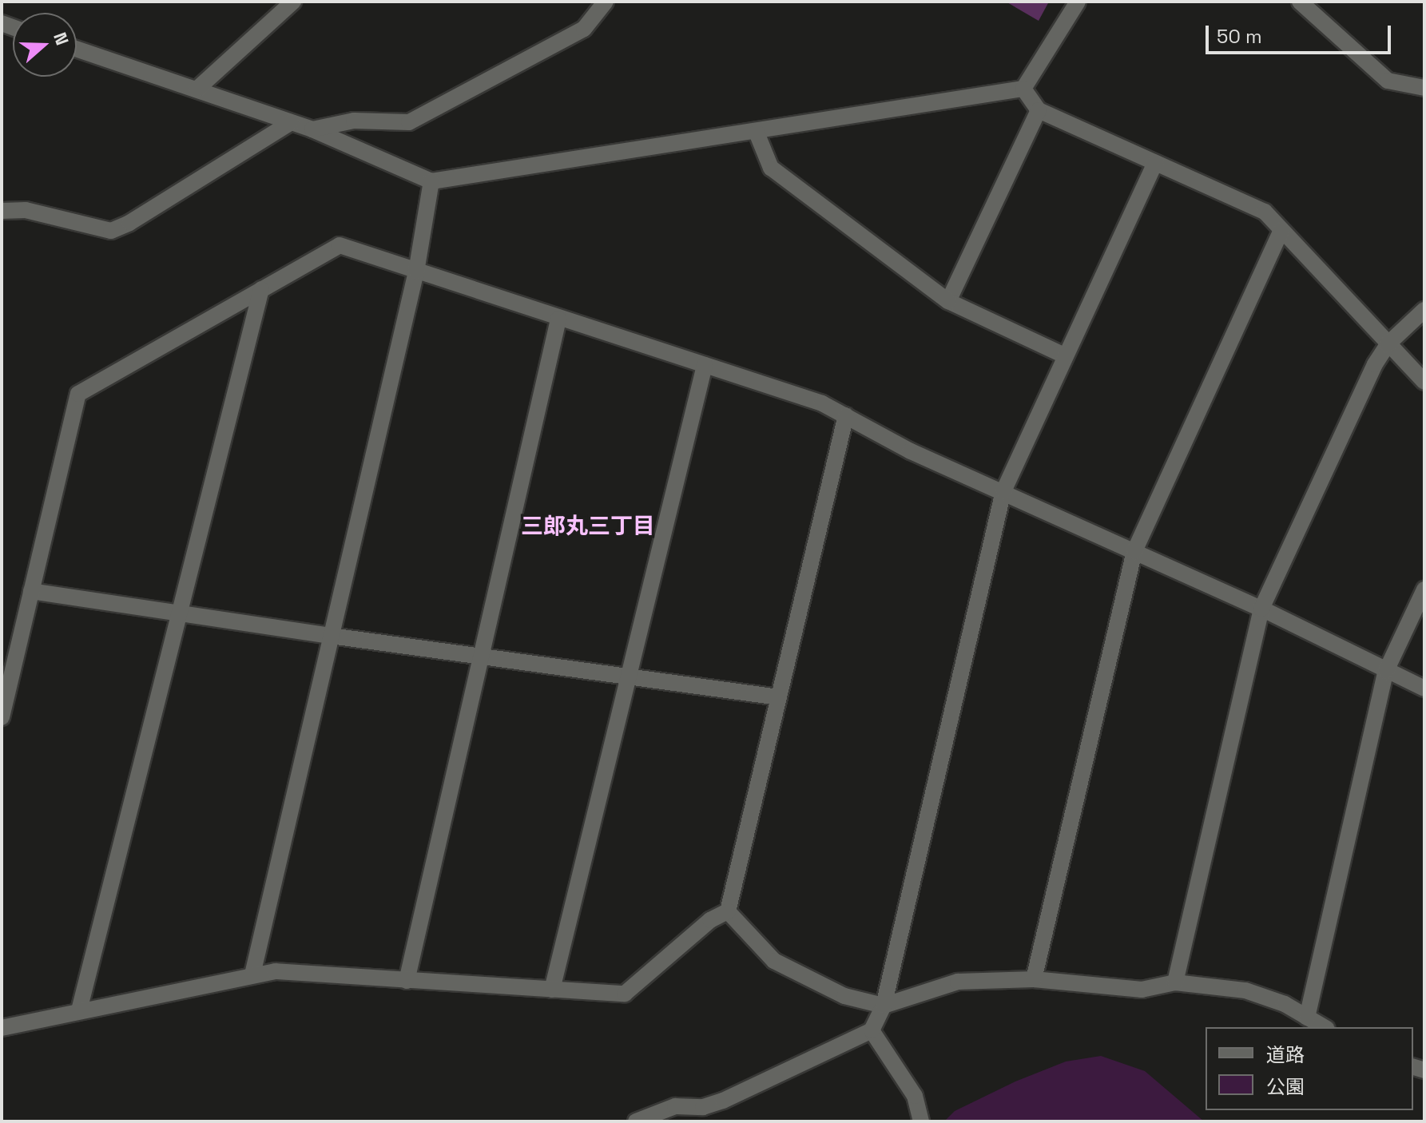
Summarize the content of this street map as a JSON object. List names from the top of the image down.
{
  "districts": ["三郎丸三丁目"],
  "legend": ["道路", "公園"],
  "scale_bar": "50 m",
  "north": "right"
}
